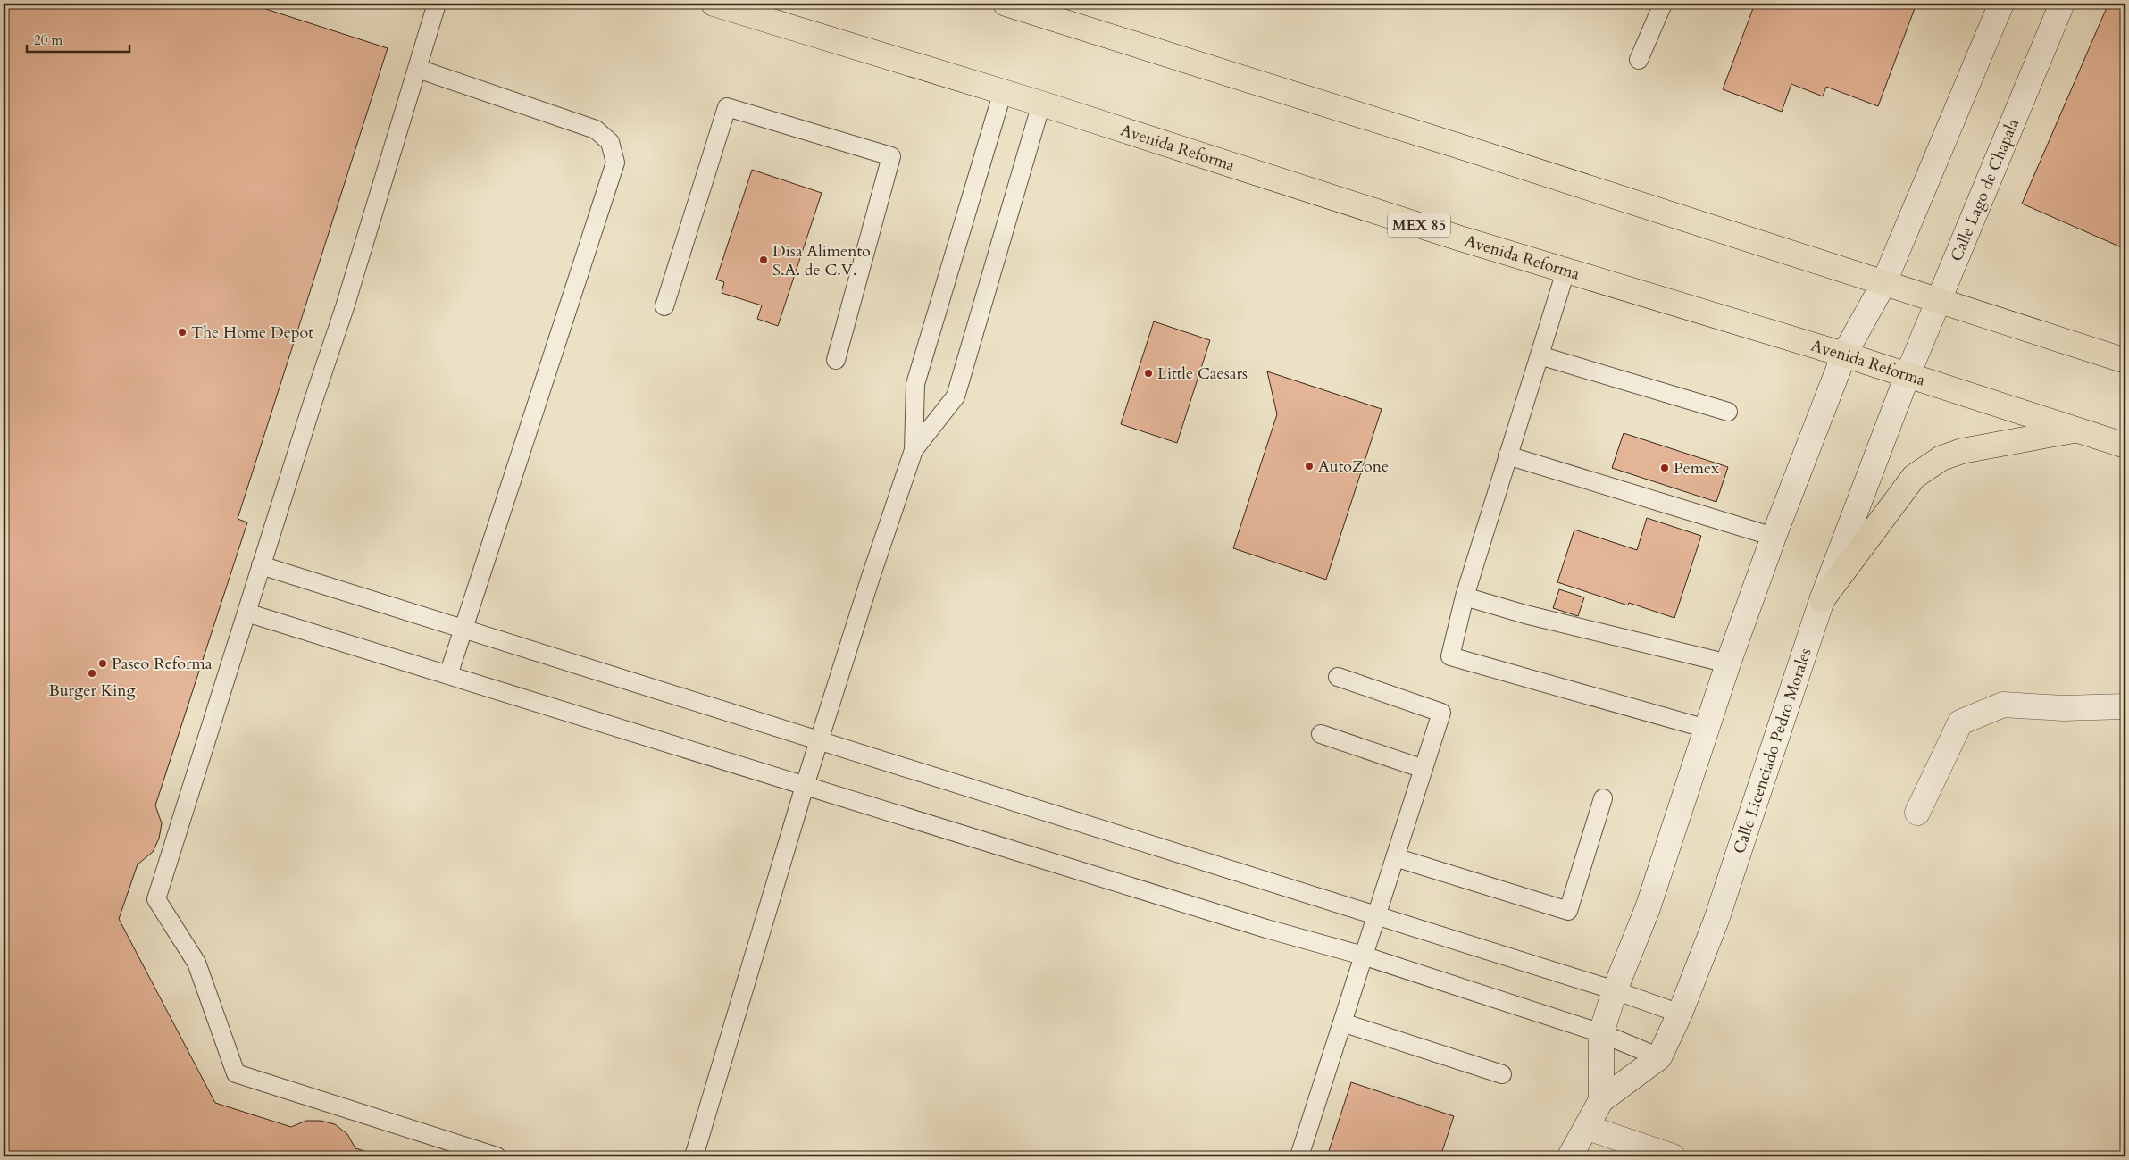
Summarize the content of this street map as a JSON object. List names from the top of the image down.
{
  "streets": {
    "main road": ["Avenida Reforma", "MEX 85"],
    "street": ["Calle Lago de Chapala", "Calle Licenciado Pedro Morales"]
  },
  "crossings": [
    ["Avenida Reforma", "Calle Lago de Chapala"],
    ["Avenida Reforma", "Calle Licenciado Pedro Morales"],
    ["Calle Lago de Chapala", "Calle Licenciado Pedro Morales"]
  ],
  "places": [
    "Disa Alimento S.A. de C.V.",
    "The Home Depot",
    "Little Caesars",
    "AutoZone",
    "Pemex",
    "Paseo Reforma",
    "Burger King"
  ],
  "scale_bar": "20 m"
}
